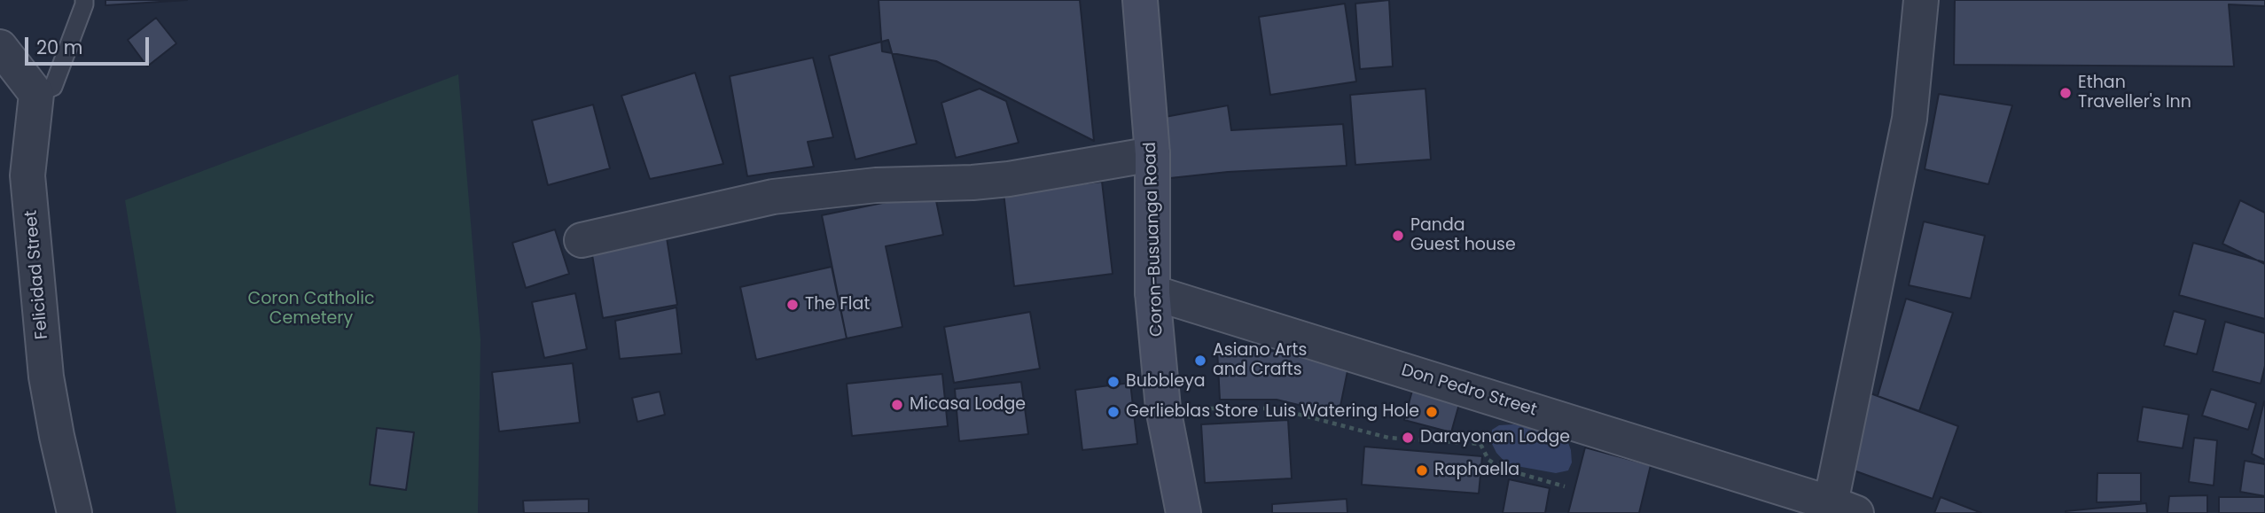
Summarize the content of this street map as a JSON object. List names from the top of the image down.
{
  "streets": {
    "main road": ["Coron-Busuanga Road"],
    "street": ["Felicidad Street", "Don Pedro Street"]
  },
  "crossings": [
    ["Coron-Busuanga Road", "Don Pedro Street"]
  ],
  "parks": ["Coron Catholic Cemetery"],
  "places": [
    "Ethan Traveller's Inn",
    "Panda Guest house",
    "The Flat",
    "Asiano Arts and Crafts",
    "Bubbleya",
    "Micasa Lodge",
    "Gerlieblas Store",
    "Luis Watering Hole",
    "Darayonan Lodge",
    "Raphaella"
  ],
  "scale_bar": "20 m"
}
